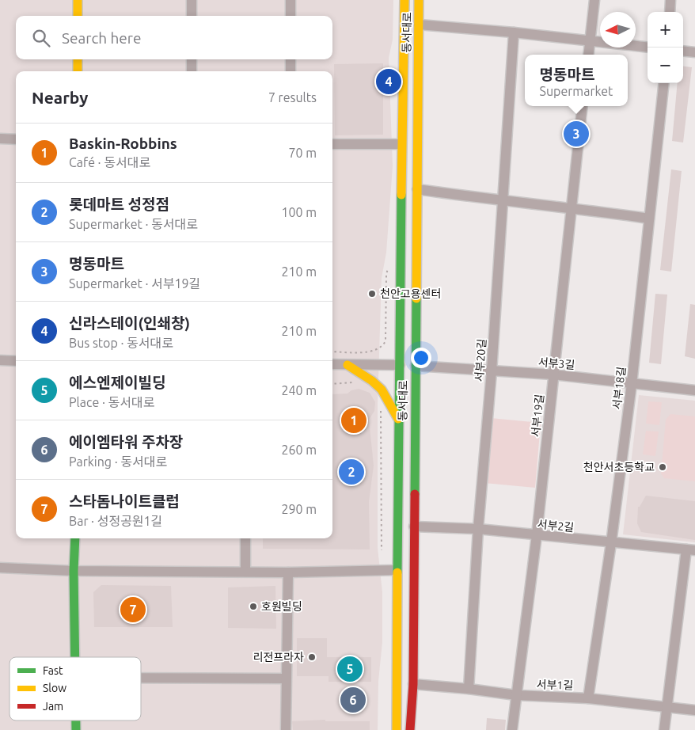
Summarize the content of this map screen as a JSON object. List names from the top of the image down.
{
  "streets": {
    "main road": ["동서대로"],
    "street": [
      "서부20길",
      "서부3길",
      "서부18길",
      "서부19길",
      "서부2길",
      "서부1길"
    ]
  },
  "crossings": [
    ["동서대로", "서부3길"],
    ["동서대로", "서부2길"],
    ["동서대로", "서부1길"],
    ["서부20길", "서부3길"],
    ["서부20길", "서부2길"],
    ["서부20길", "서부1길"],
    ["서부3길", "서부18길"],
    ["서부3길", "서부19길"],
    ["서부18길", "서부2길"],
    ["서부18길", "서부1길"],
    ["서부19길", "서부2길"],
    ["서부19길", "서부1길"]
  ],
  "places": [
    "천안고용센터",
    "천안서초등학교",
    "호원빌딩",
    "리전프라자"
  ],
  "legend": ["Fast", "Slow", "Jam"],
  "north": "left",
  "page": {
    "map_buttons": ["+", "−"],
    "search": "Search here",
    "popup": ["명동마트", "Supermarket"],
    "pins": [
      "4",
      "3",
      "1",
      "2",
      "7",
      "5",
      "6"
    ],
    "heading": ["Nearby", "7 results"],
    "list": [
      {
        "mark": "1",
        "name": "Baskin-Robbins",
        "note": "Café · 동서대로",
        "value": "70 m"
      },
      {
        "mark": "2",
        "name": "롯데마트 성정점",
        "note": "Supermarket · 동서대로",
        "value": "100 m"
      },
      {
        "mark": "3",
        "name": "명동마트",
        "note": "Supermarket · 서부19길",
        "value": "210 m"
      },
      {
        "mark": "4",
        "name": "신라스테이(인쇄창)",
        "note": "Bus stop · 동서대로",
        "value": "210 m"
      },
      {
        "mark": "5",
        "name": "에스엔제이빌딩",
        "note": "Place · 동서대로",
        "value": "240 m"
      },
      {
        "mark": "6",
        "name": "에이엠타워 주차장",
        "note": "Parking · 동서대로",
        "value": "260 m"
      },
      {
        "mark": "7",
        "name": "스타돔나이트클럽",
        "note": "Bar · 성정공원1길",
        "value": "290 m"
      }
    ]
  }
}
